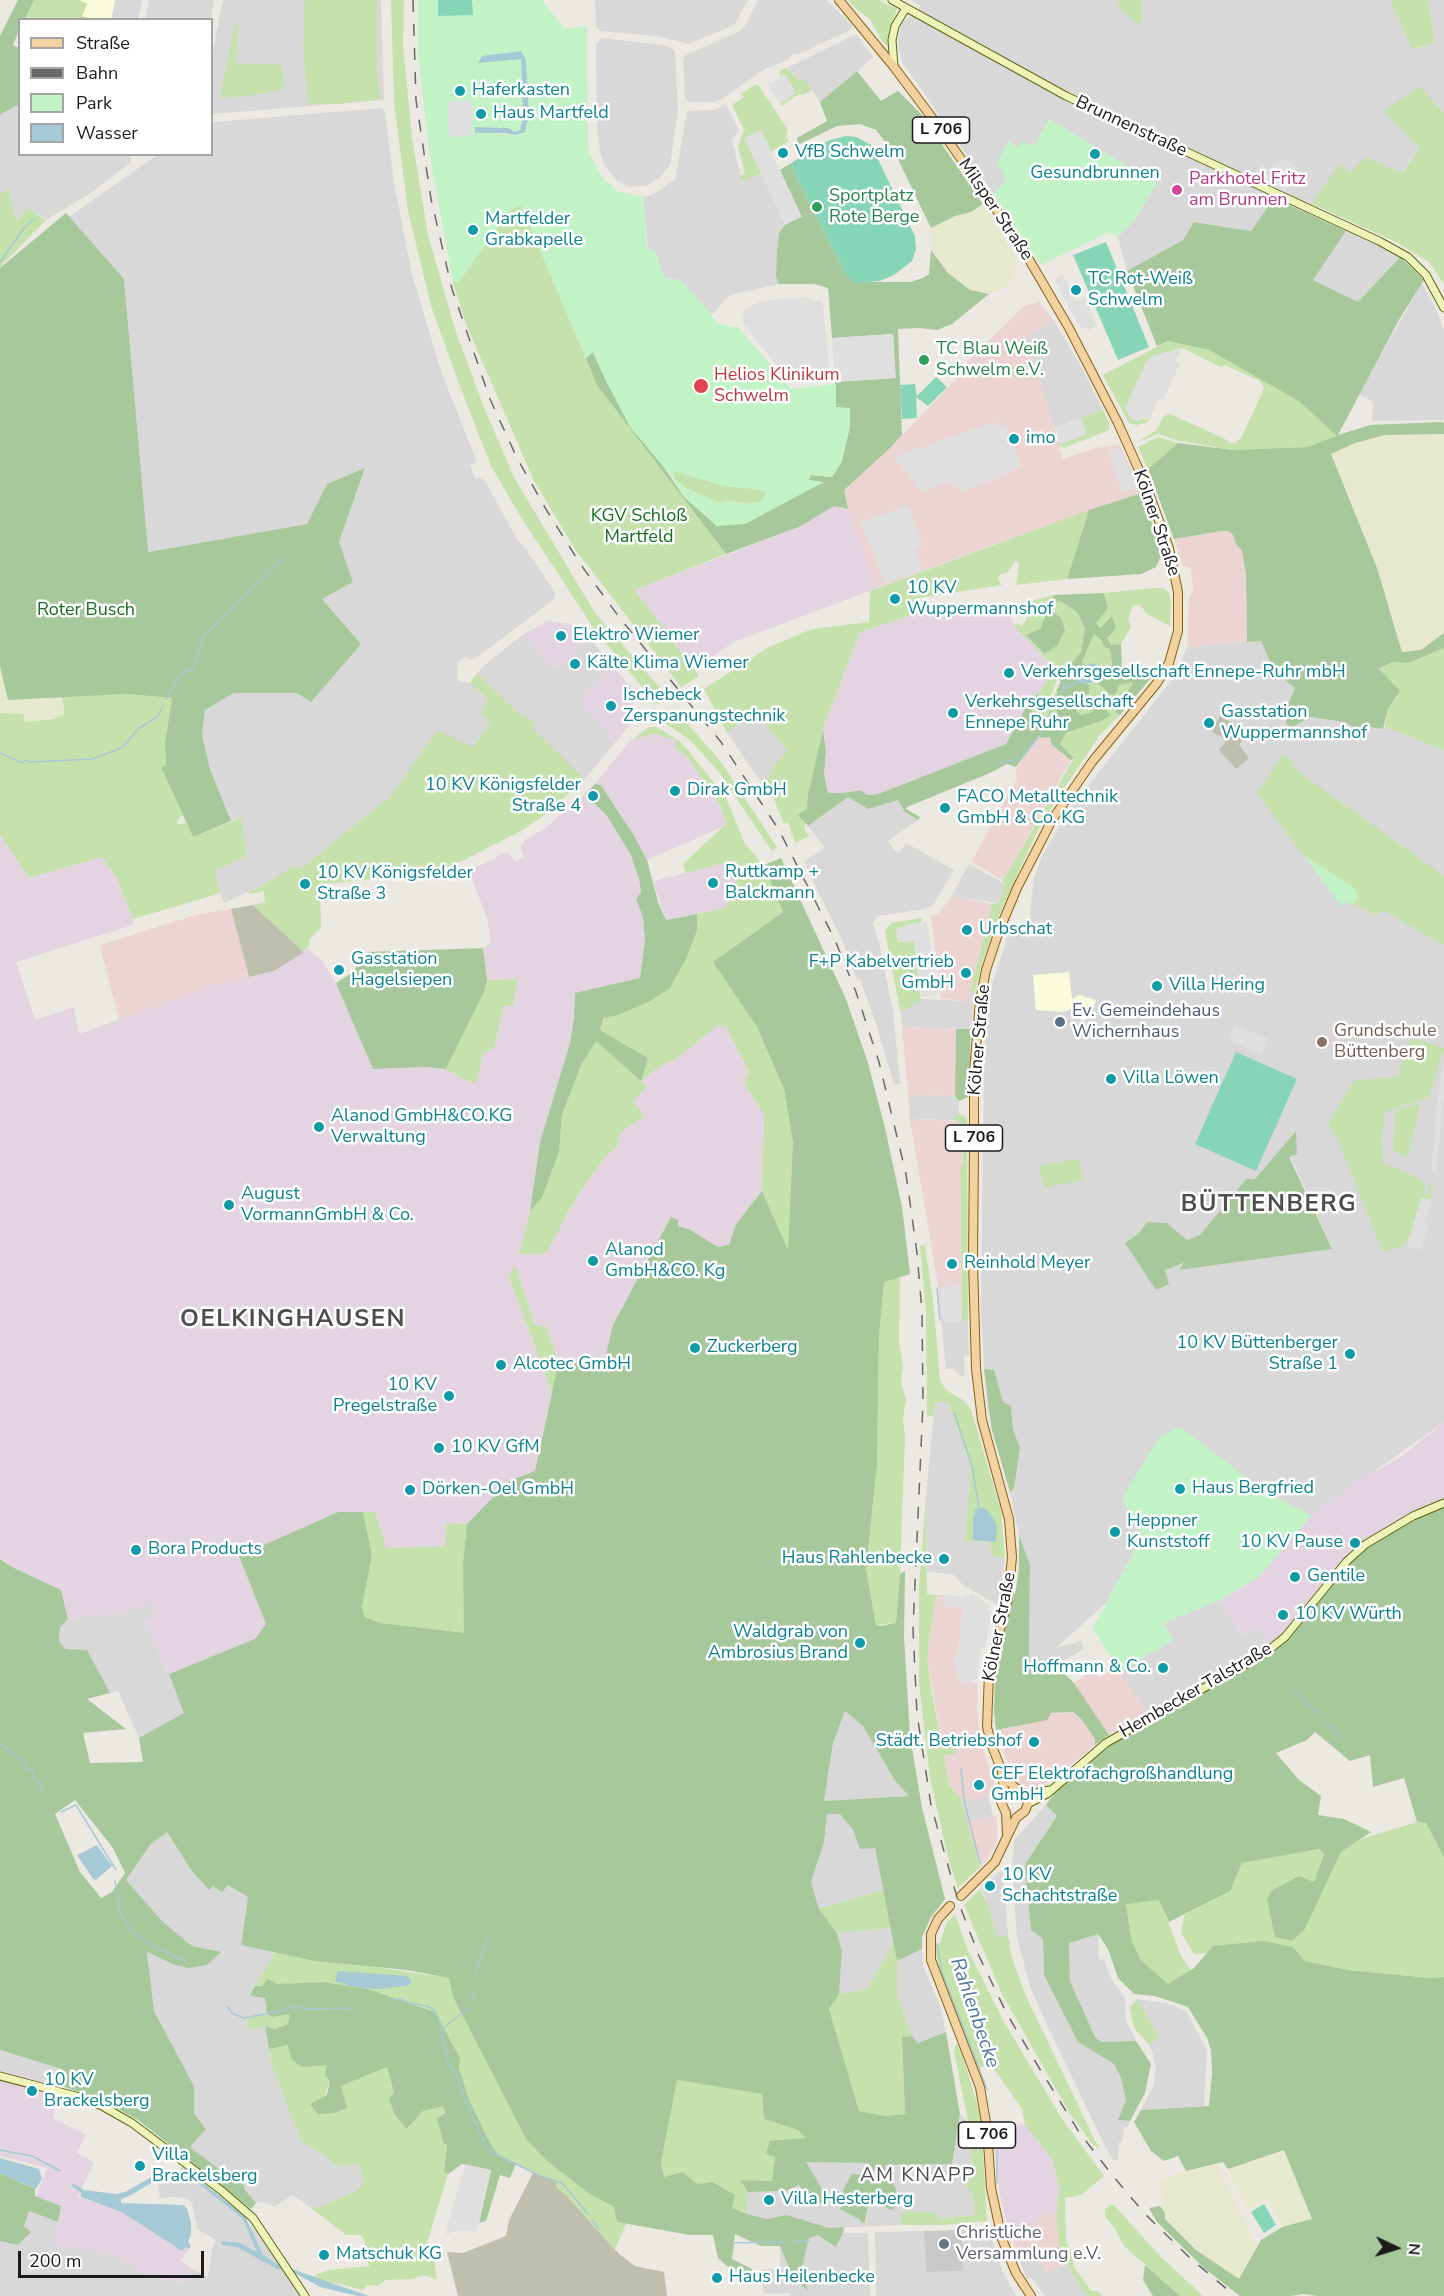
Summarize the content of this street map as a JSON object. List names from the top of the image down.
{
  "streets": {
    "main road": [
      "Brunnenstraße",
      "L 706",
      "Milsper Straße",
      "Kölner Straße",
      "Hembecker Talstraße"
    ]
  },
  "crossings": [
    ["Milsper Straße", "Kölner Straße"],
    ["Kölner Straße", "Hembecker Talstraße"]
  ],
  "districts": ["BÜTTENBERG", "OELKINGHAUSEN", "AM KNAPP"],
  "water": ["Rahlenbecke"],
  "parks": ["KGV Schloß Martfeld", "Roter Busch"],
  "places": [
    "Haferkasten",
    "Haus Martfeld",
    "VfB Schwelm",
    "Gesundbrunnen",
    "Parkhotel Fritz am Brunnen",
    "Sportplatz Rote Berge",
    "Martfelder Grabkapelle",
    "TC Rot-Weiß Schwelm",
    "TC Blau Weiß Schwelm e.V.",
    "Helios Klinikum Schwelm",
    "imo",
    "10 KV Wuppermannshof",
    "Elektro Wiemer",
    "Kälte Klima Wiemer",
    "Verkehrsgesellschaft Ennepe-Ruhr mbH",
    "Ischebeck Zerspanungstechnik",
    "Verkehrsgesellschaft Ennepe Ruhr",
    "Gasstation Wuppermannshof",
    "Dirak GmbH",
    "10 KV Königsfelder Straße 4",
    "FACO Metalltechnik GmbH & Co. KG",
    "Ruttkamp + Balckmann",
    "10 KV Königsfelder Straße 3",
    "Urbschat",
    "Gasstation Hagelsiepen",
    "F+P Kabelvertrieb GmbH",
    "Villa Hering",
    "Ev. Gemeindehaus Wichernhaus",
    "Grundschule Büttenberg",
    "Villa Löwen",
    "Alanod GmbH&CO.KG Verwaltung",
    "August VormannGmbH & Co.",
    "Alanod GmbH&CO. Kg",
    "Reinhold Meyer",
    "Zuckerberg",
    "10 KV Büttenberger Straße 1",
    "Alcotec GmbH",
    "10 KV Pregelstraße",
    "10 KV GfM",
    "Haus Bergfried",
    "Dörken-Oel GmbH",
    "Heppner Kunststoff",
    "10 KV Pause",
    "Bora Products",
    "Haus Rahlenbecke",
    "Gentile",
    "10 KV Würth",
    "Waldgrab von Ambrosius Brand",
    "Hoffmann & Co.",
    "Städt. Betriebshof",
    "CEF Elektrofachgroßhandlung GmbH",
    "10 KV Schachtstraße",
    "10 KV Brackelsberg",
    "Villa Brackelsberg",
    "Villa Hesterberg",
    "Christliche Versammlung e.V.",
    "Matschuk KG",
    "Haus Heilenbecke"
  ],
  "legend": [
    "Straße",
    "Bahn",
    "Park",
    "Wasser"
  ],
  "scale_bar": "200 m",
  "north": "right"
}
